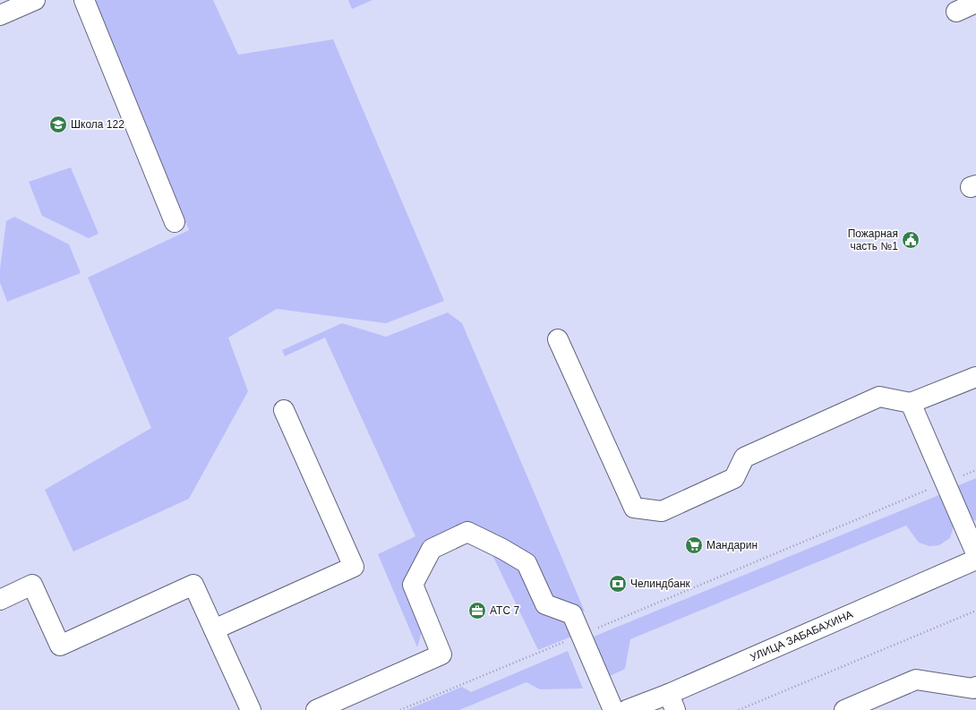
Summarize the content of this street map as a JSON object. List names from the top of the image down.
{
  "streets": {
    "street": ["УЛИЦА ЗАБАБАХИНА"]
  },
  "places": {
    "school or university": ["Школа 122"],
    "public building": ["Пожарная часть №1"],
    "supermarket": ["Мандарин"],
    "bank": ["Челиндбанк"],
    "office": ["АТС 7"]
  }
}
